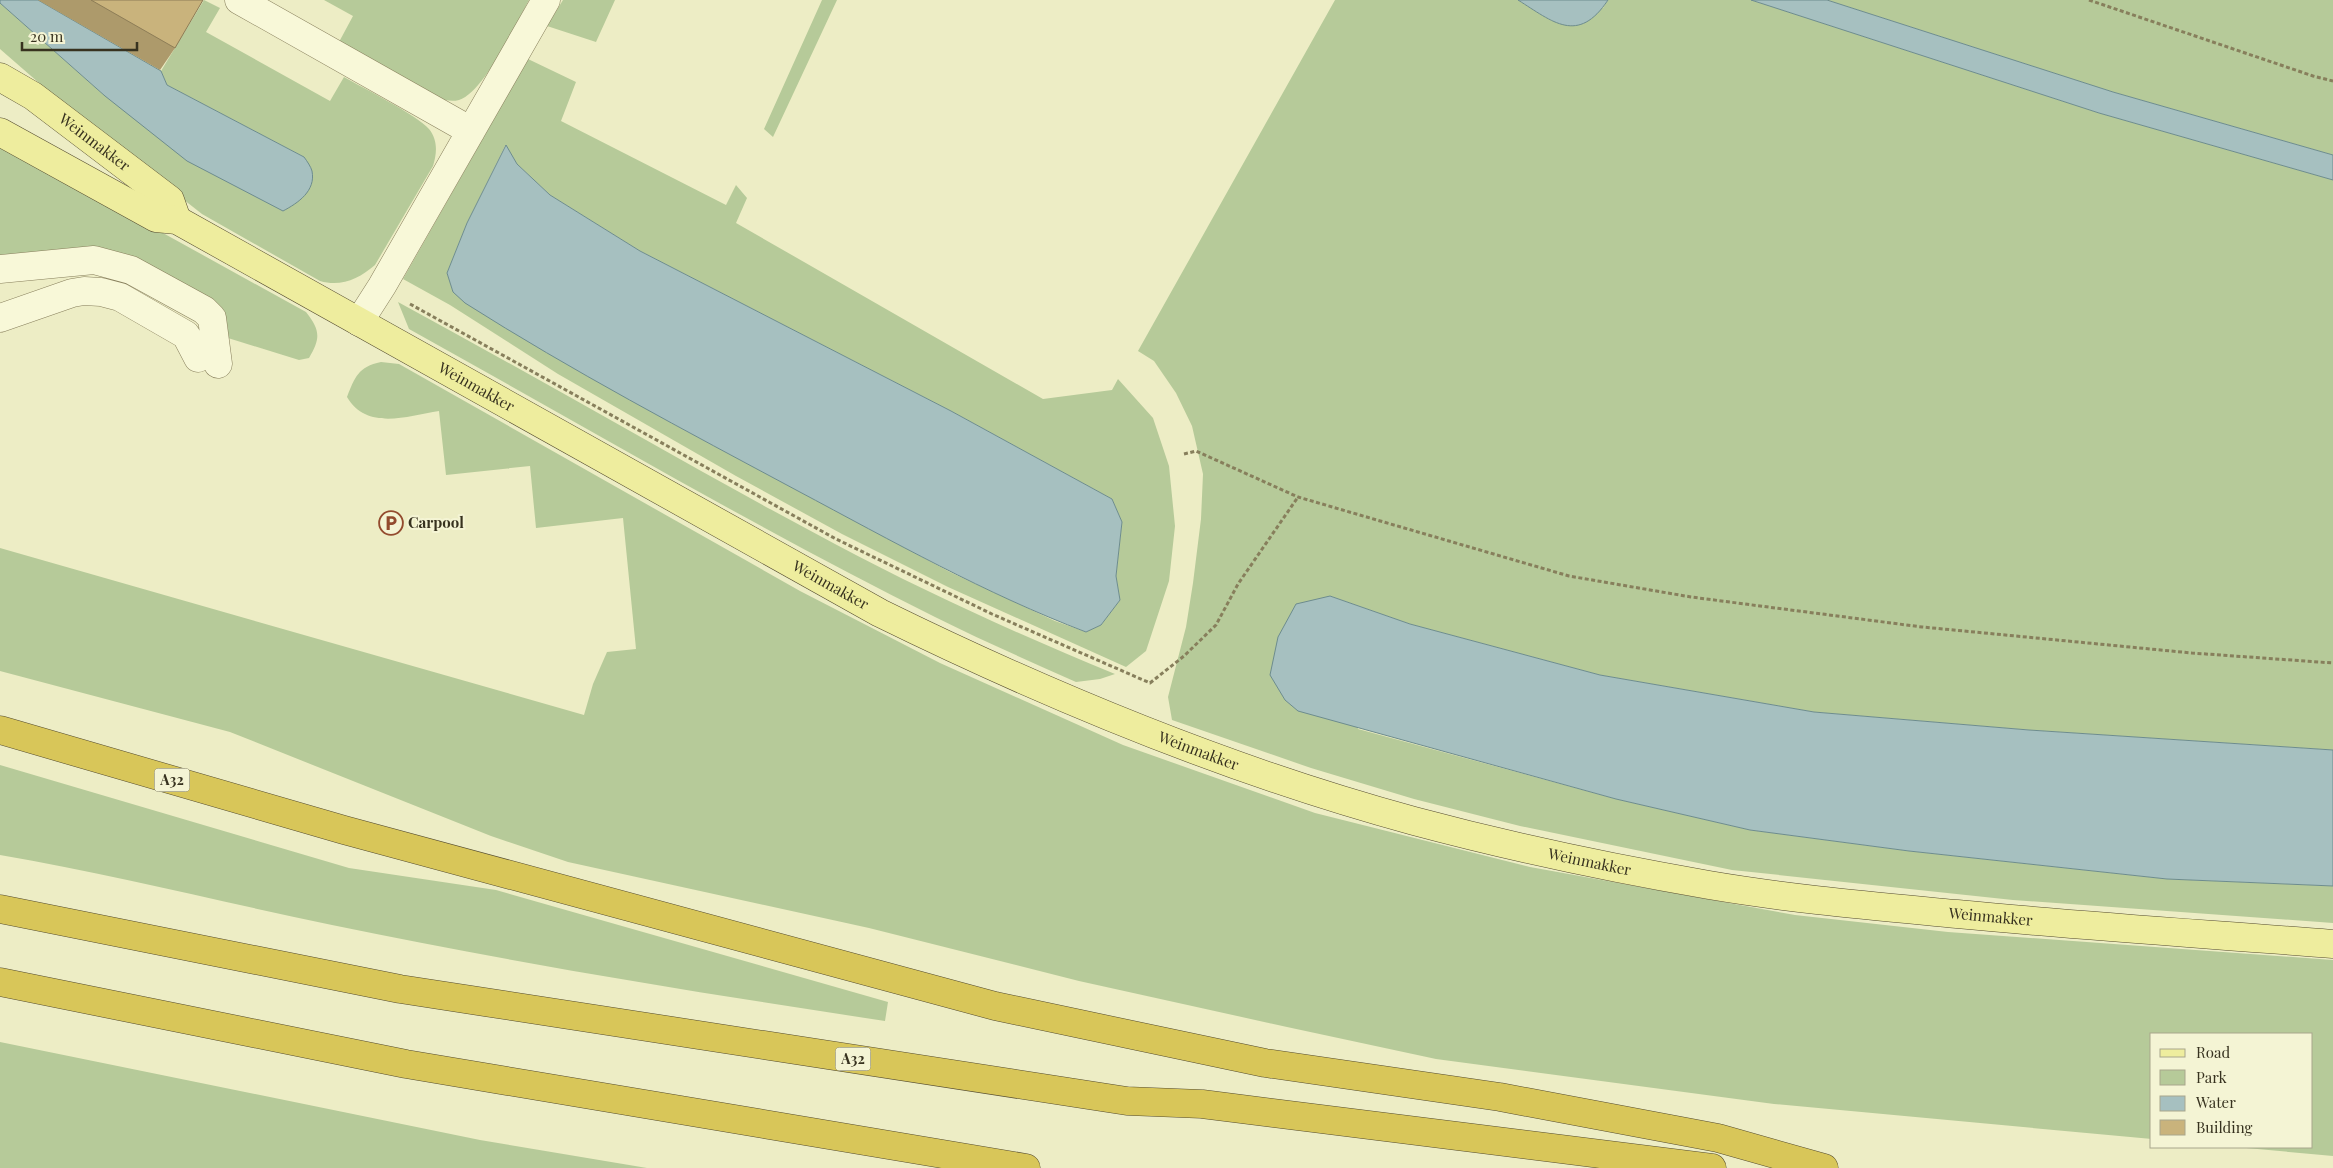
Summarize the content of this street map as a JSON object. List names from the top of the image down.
{
  "streets": {
    "highway": ["A32"],
    "main road": ["Weinmakker"]
  },
  "places": {
    "parking": ["Carpool"]
  },
  "legend": [
    "Road",
    "Park",
    "Water",
    "Building"
  ],
  "scale_bar": "20 m"
}
